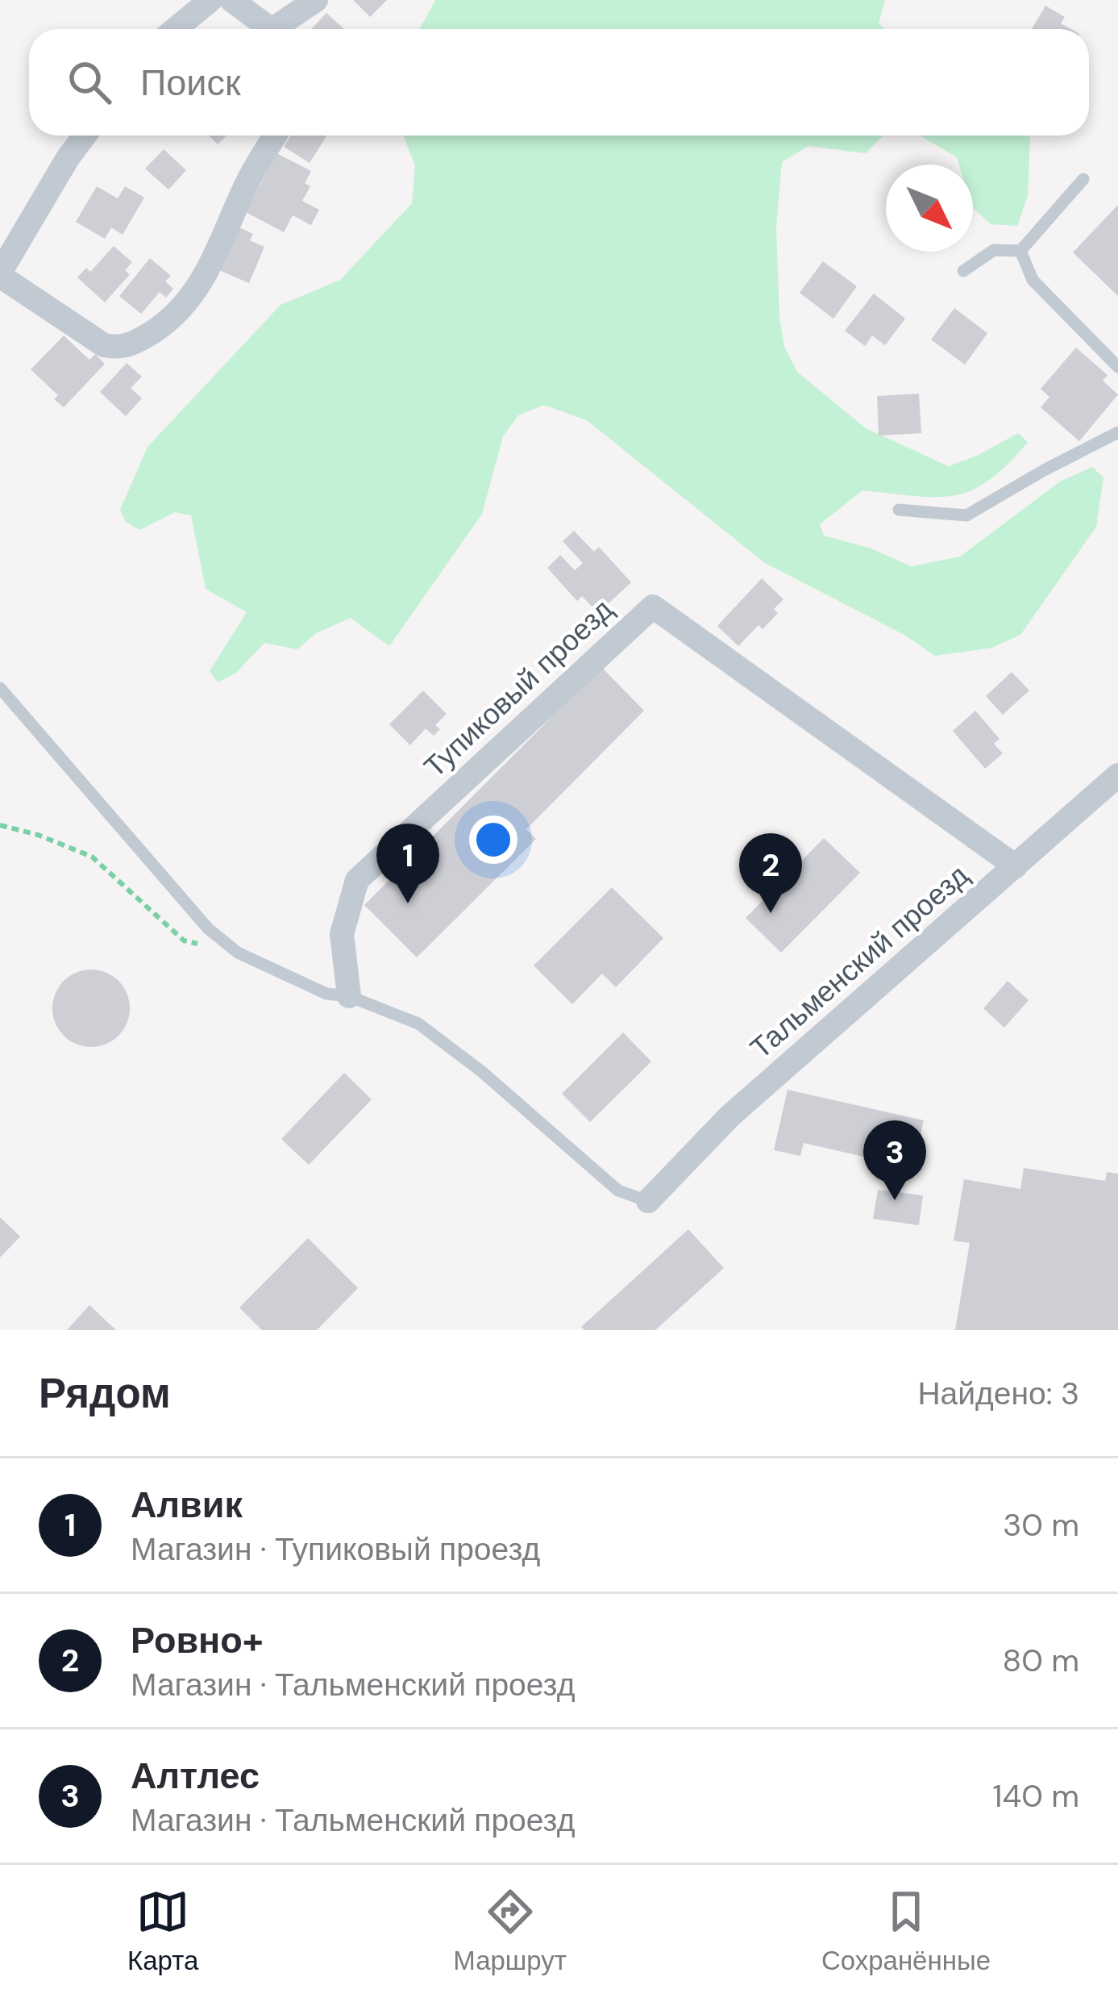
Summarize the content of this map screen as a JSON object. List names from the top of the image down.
{
  "streets": {
    "street": ["Тупиковый проезд", "Тальменский проезд"]
  },
  "crossings": [
    ["Тупиковый проезд", "Тальменский проезд"]
  ],
  "north": "bottom right",
  "page": {
    "search": "Поиск",
    "pins": ["1", "2", "3"],
    "heading": ["Рядом", "Найдено: 3"],
    "list": [
      {
        "mark": "1",
        "name": "Алвик",
        "note": "Магазин · Тупиковый проезд",
        "value": "30 m"
      },
      {
        "mark": "2",
        "name": "Ровно+",
        "note": "Магазин · Тальменский проезд",
        "value": "80 m"
      },
      {
        "mark": "3",
        "name": "Алтлес",
        "note": "Магазин · Тальменский проезд",
        "value": "140 m"
      }
    ],
    "nav": ["Карта", "Маршрут", "Сохранённые"]
  }
}
